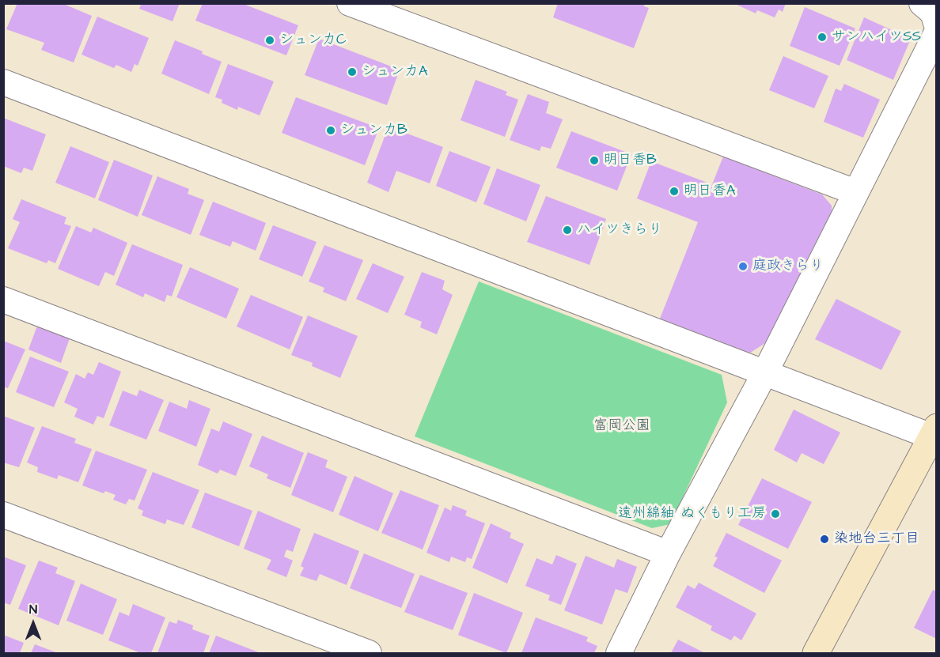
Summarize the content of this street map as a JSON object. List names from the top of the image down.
{
  "parks": ["富岡公園"],
  "places": [
    "サンハイツSS",
    "シュンカC",
    "シュンカA",
    "シュンカB",
    "明日香B",
    "明日香A",
    "ハイツきらり",
    "庭政きらり",
    "遠州綿紬 ぬくもり工房",
    "染地台三丁目"
  ],
  "north": "top"
}
